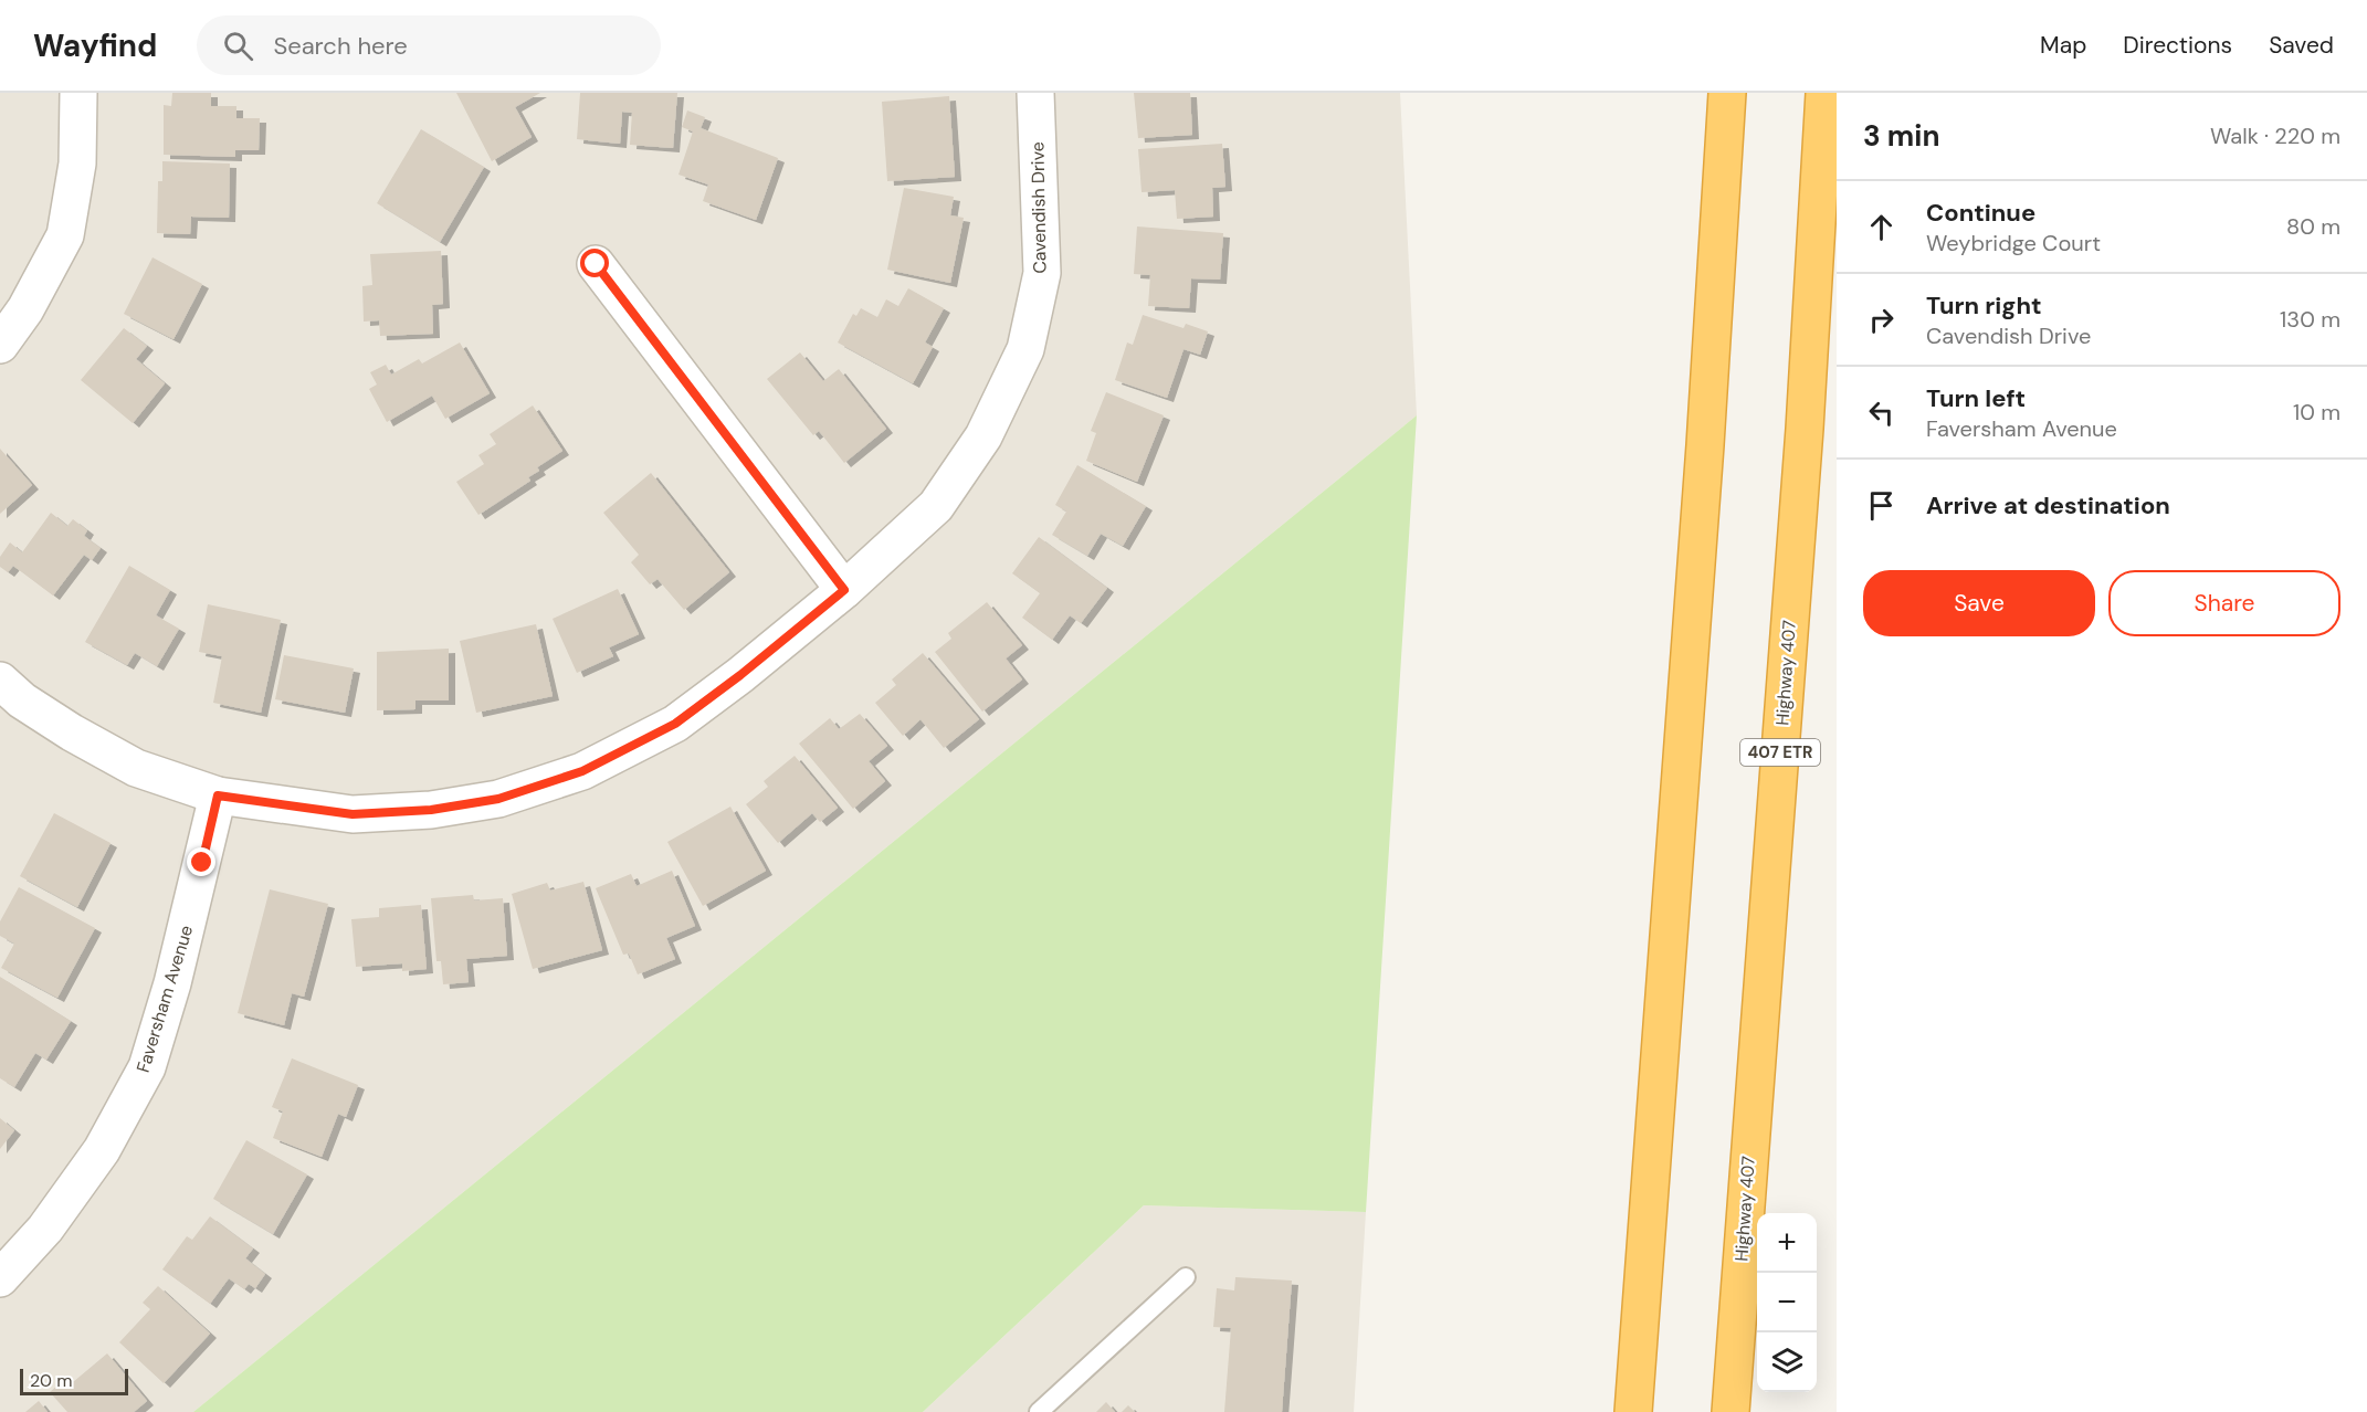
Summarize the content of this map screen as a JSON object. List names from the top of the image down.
{
  "streets": {
    "highway": ["Highway 407", "407 ETR"],
    "street": ["Cavendish Drive", "Faversham Avenue"]
  },
  "crossings": [
    ["Cavendish Drive", "Faversham Avenue"]
  ],
  "scale_bar": "20 m",
  "page": {
    "header": "Wayfind",
    "search": "Search here",
    "nav": ["Map", "Directions", "Saved"],
    "heading": ["3 min", "Walk · 220 m"],
    "list": [
      ["Continue", "Weybridge Court", "80 m"],
      ["Turn right", "Cavendish Drive", "130 m"],
      ["Turn left", "Faversham Avenue", "10 m"],
      "Arrive at destination"
    ],
    "buttons": ["Save", "Share"],
    "map_buttons": ["+", "−"],
    "scale": "20 m"
  }
}
